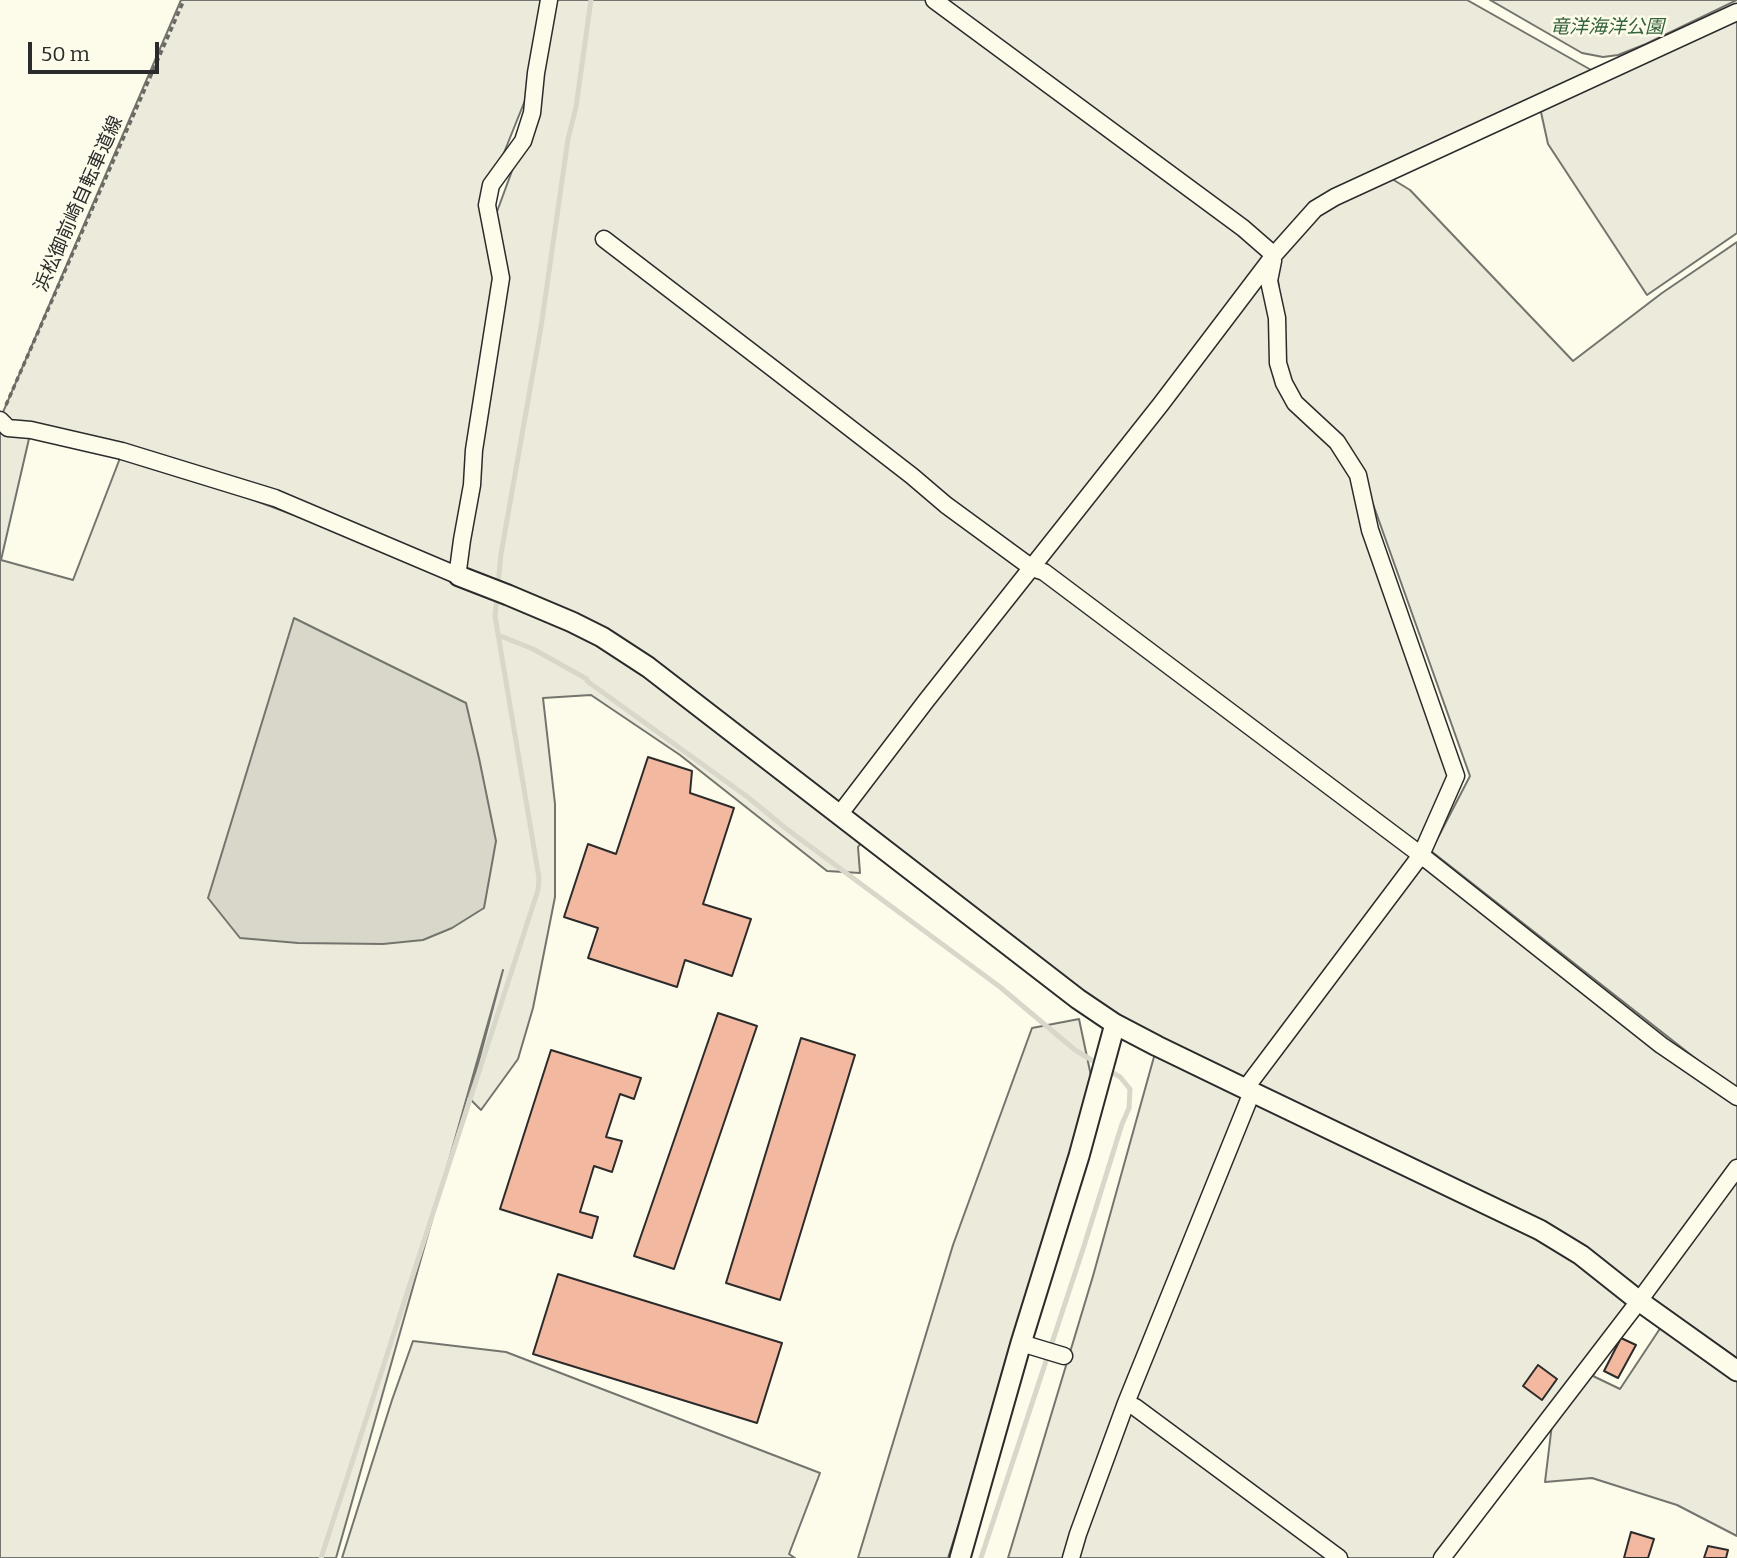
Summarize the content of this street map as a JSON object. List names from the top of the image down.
{
  "streets": {
    "path": ["浜松御前崎自転車道線"]
  },
  "parks": ["竜洋海洋公園"],
  "scale_bar": "50 m"
}
